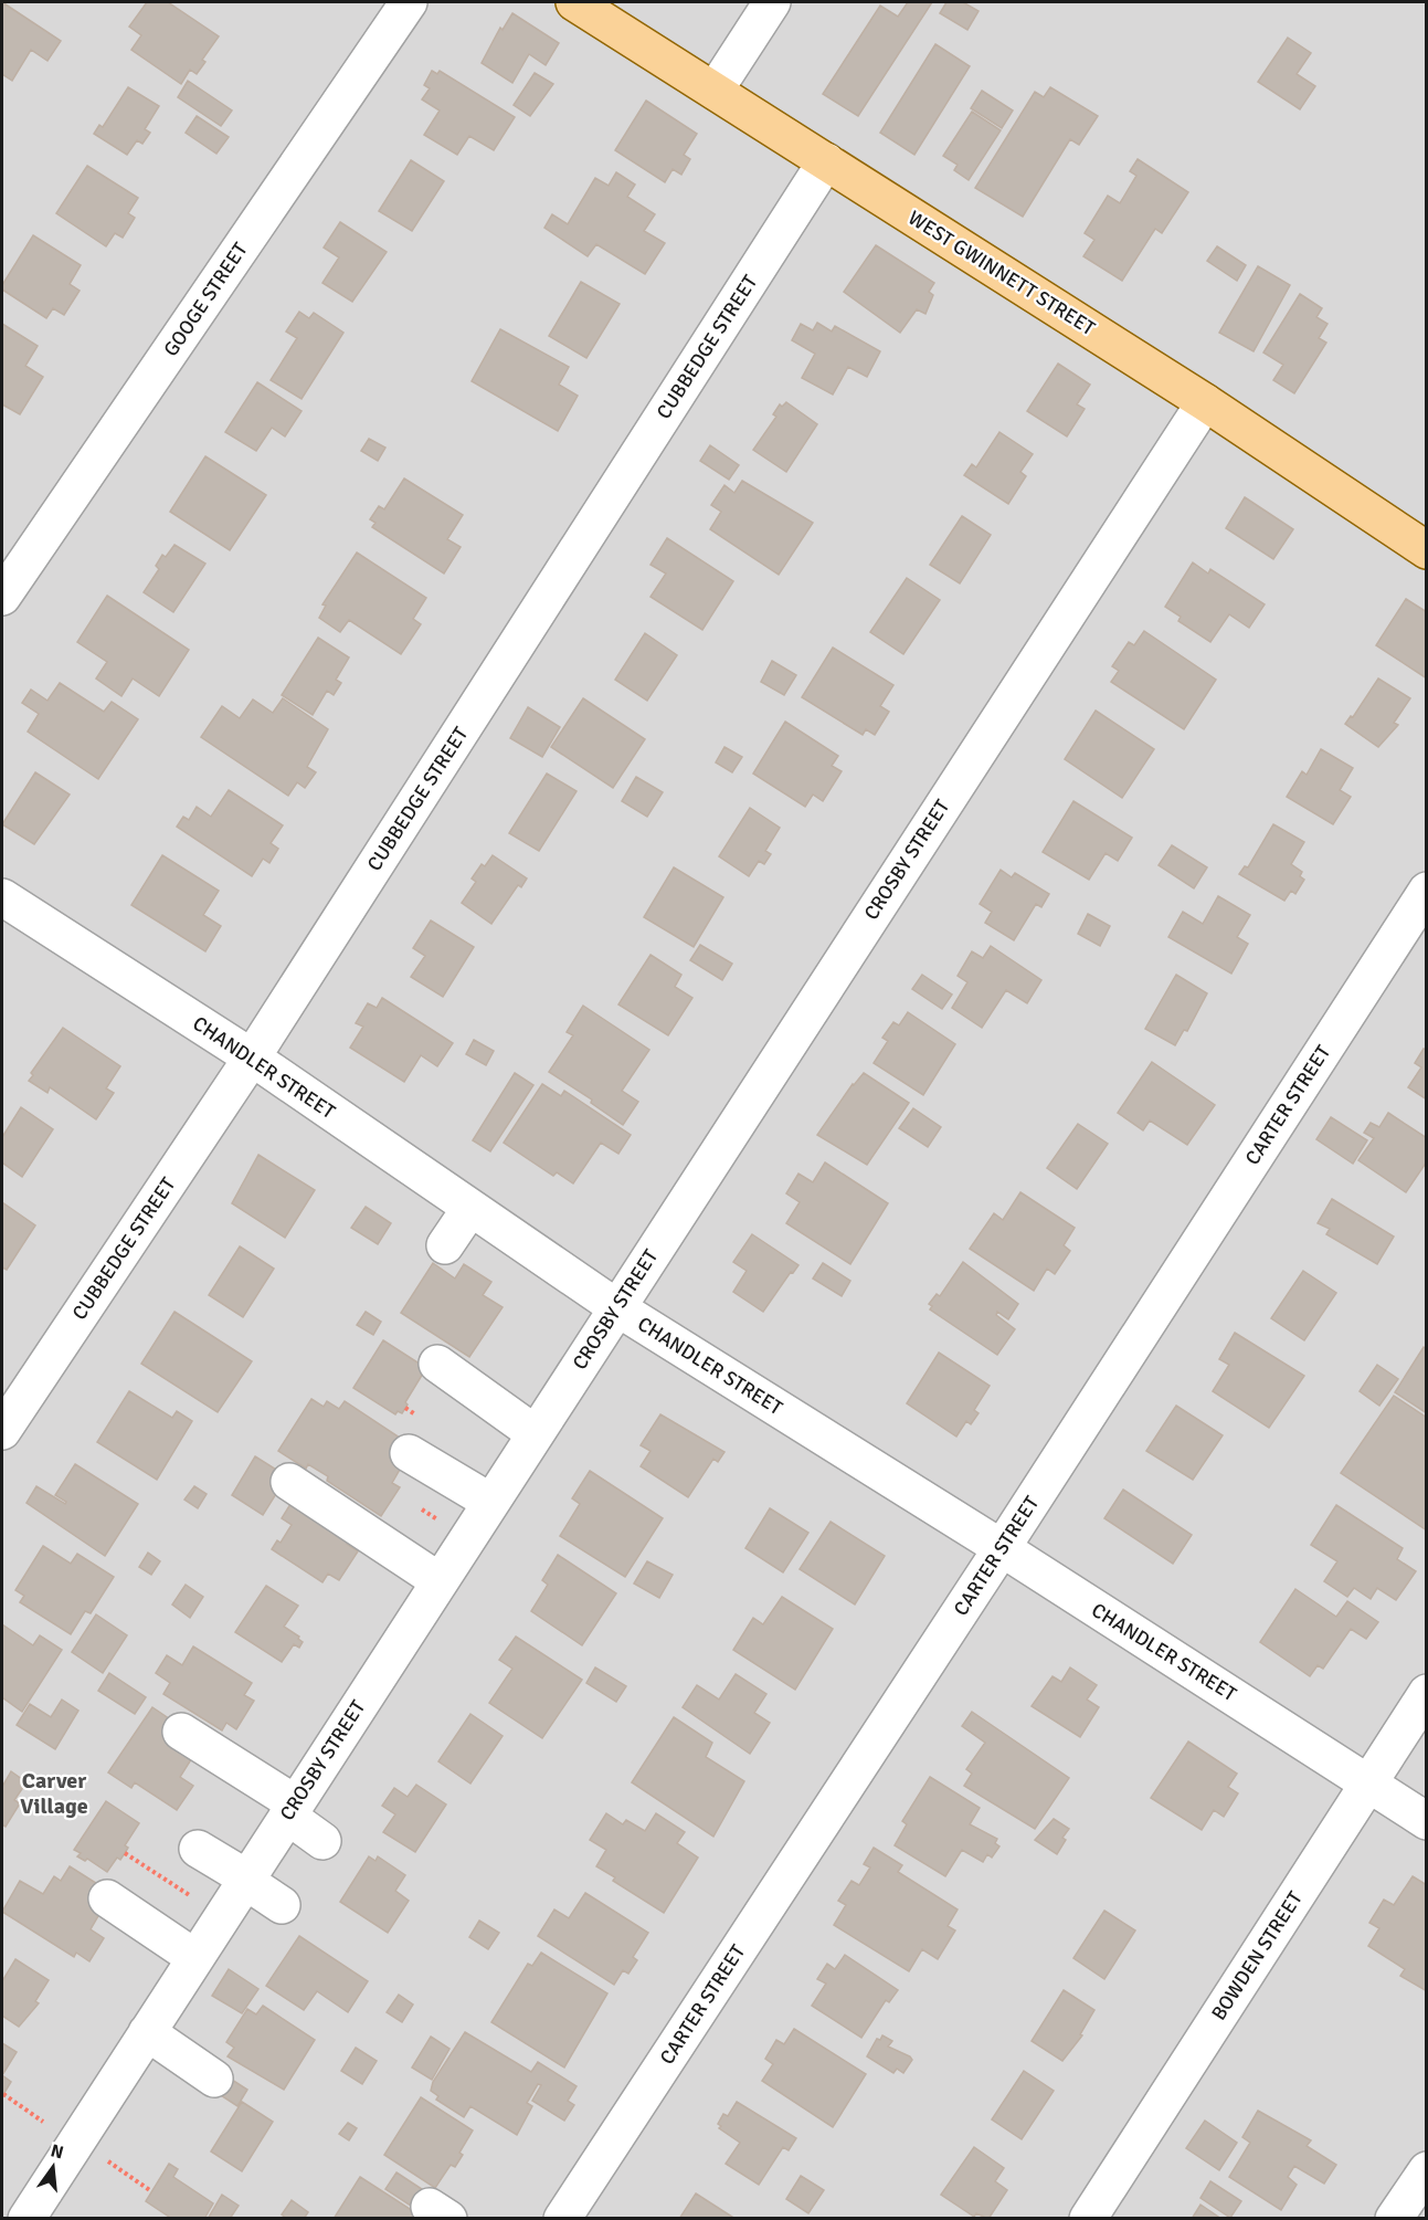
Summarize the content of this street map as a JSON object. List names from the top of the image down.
{
  "streets": {
    "main road": ["WEST GWINNETT STREET"],
    "street": [
      "GOOGE STREET",
      "CUBBEDGE STREET",
      "CROSBY STREET",
      "CHANDLER STREET",
      "CARTER STREET",
      "BOWDEN STREET"
    ]
  },
  "crossings": [
    ["WEST GWINNETT STREET", "CUBBEDGE STREET"],
    ["WEST GWINNETT STREET", "CROSBY STREET"],
    ["CUBBEDGE STREET", "CHANDLER STREET"],
    ["CROSBY STREET", "CHANDLER STREET"],
    ["CHANDLER STREET", "CARTER STREET"],
    ["CHANDLER STREET", "BOWDEN STREET"]
  ],
  "districts": ["Carver Village"],
  "north": "top"
}
